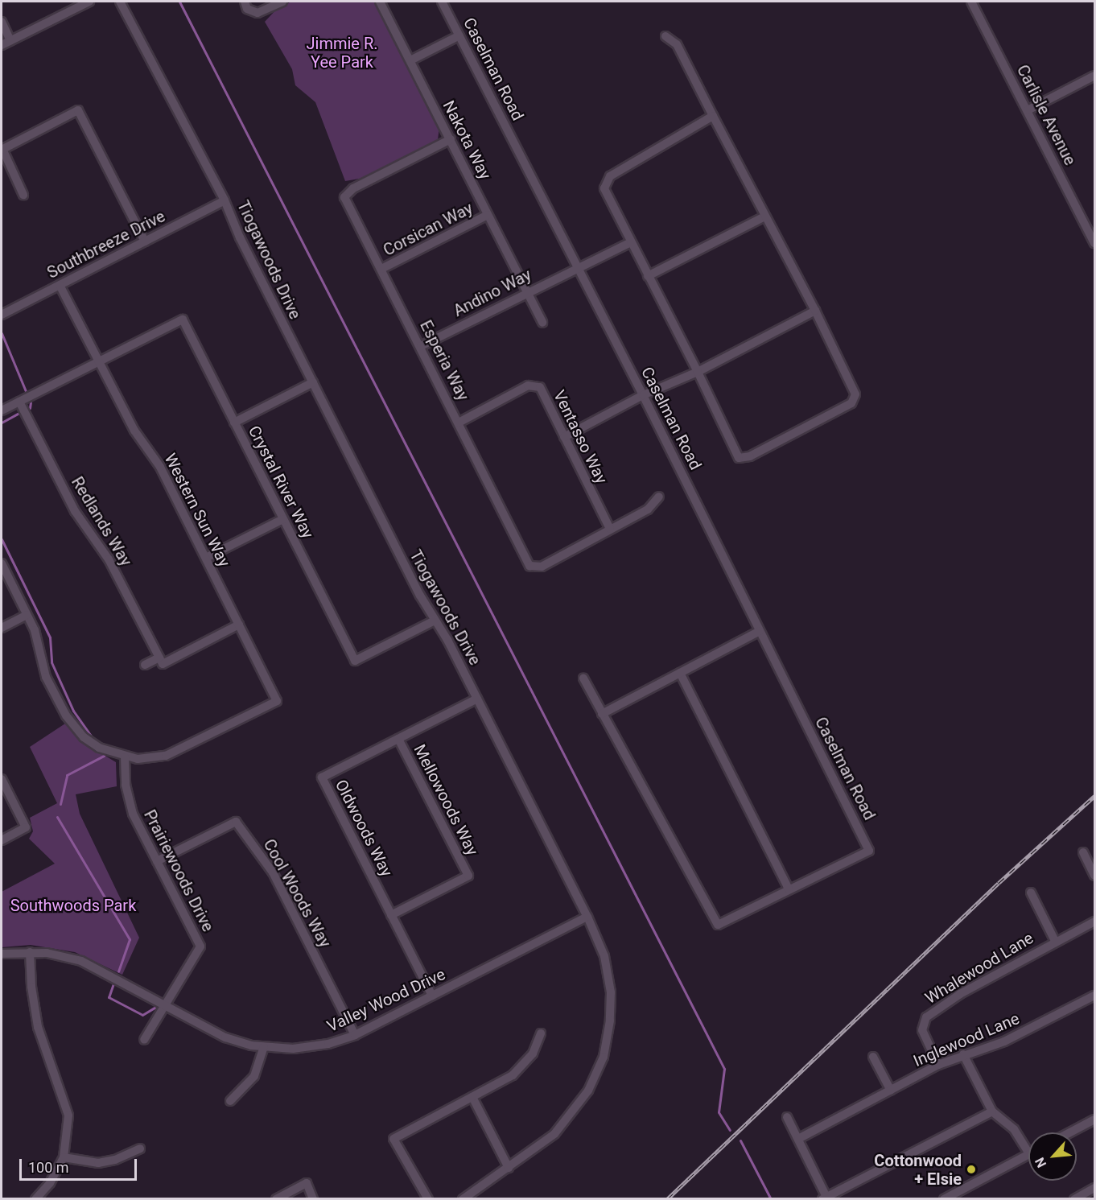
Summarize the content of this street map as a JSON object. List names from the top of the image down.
{
  "streets": {
    "street": [
      "Caselman Road",
      "Carlisle Avenue",
      "Nakota Way",
      "Corsican Way",
      "Southbreeze Drive",
      "Tiogawoods Drive",
      "Andino Way",
      "Esperia Way",
      "Ventasso Way",
      "Crystal River Way",
      "Western Sun Way",
      "Redlands Way",
      "Mellowoods Way",
      "Oldwoods Way",
      "Prairiewoods Drive",
      "Cool Woods Way",
      "Whalewood Lane",
      "Valley Wood Drive",
      "Inglewood Lane"
    ]
  },
  "crossings": [
    ["Caselman Road", "Andino Way"],
    ["Nakota Way", "Corsican Way"],
    ["Nakota Way", "Andino Way"],
    ["Nakota Way", "Esperia Way"],
    ["Corsican Way", "Esperia Way"],
    ["Southbreeze Drive", "Tiogawoods Drive"],
    ["Southbreeze Drive", "Western Sun Way"],
    ["Tiogawoods Drive", "Crystal River Way"],
    ["Tiogawoods Drive", "Oldwoods Way"],
    ["Tiogawoods Drive", "Valley Wood Drive"],
    ["Andino Way", "Esperia Way"],
    ["Esperia Way", "Ventasso Way"],
    ["Crystal River Way", "Western Sun Way"],
    ["Western Sun Way", "Prairiewoods Drive"],
    ["Mellowoods Way", "Oldwoods Way"],
    ["Oldwoods Way", "Valley Wood Drive"],
    ["Prairiewoods Drive", "Cool Woods Way"],
    ["Prairiewoods Drive", "Valley Wood Drive"],
    ["Cool Woods Way", "Valley Wood Drive"],
    ["Whalewood Lane", "Inglewood Lane"]
  ],
  "parks": ["Jimmie R. Yee Park", "Southwoods Park"],
  "places": ["Cottonwood + Elsie"],
  "scale_bar": "100 m",
  "north": "bottom left"
}
